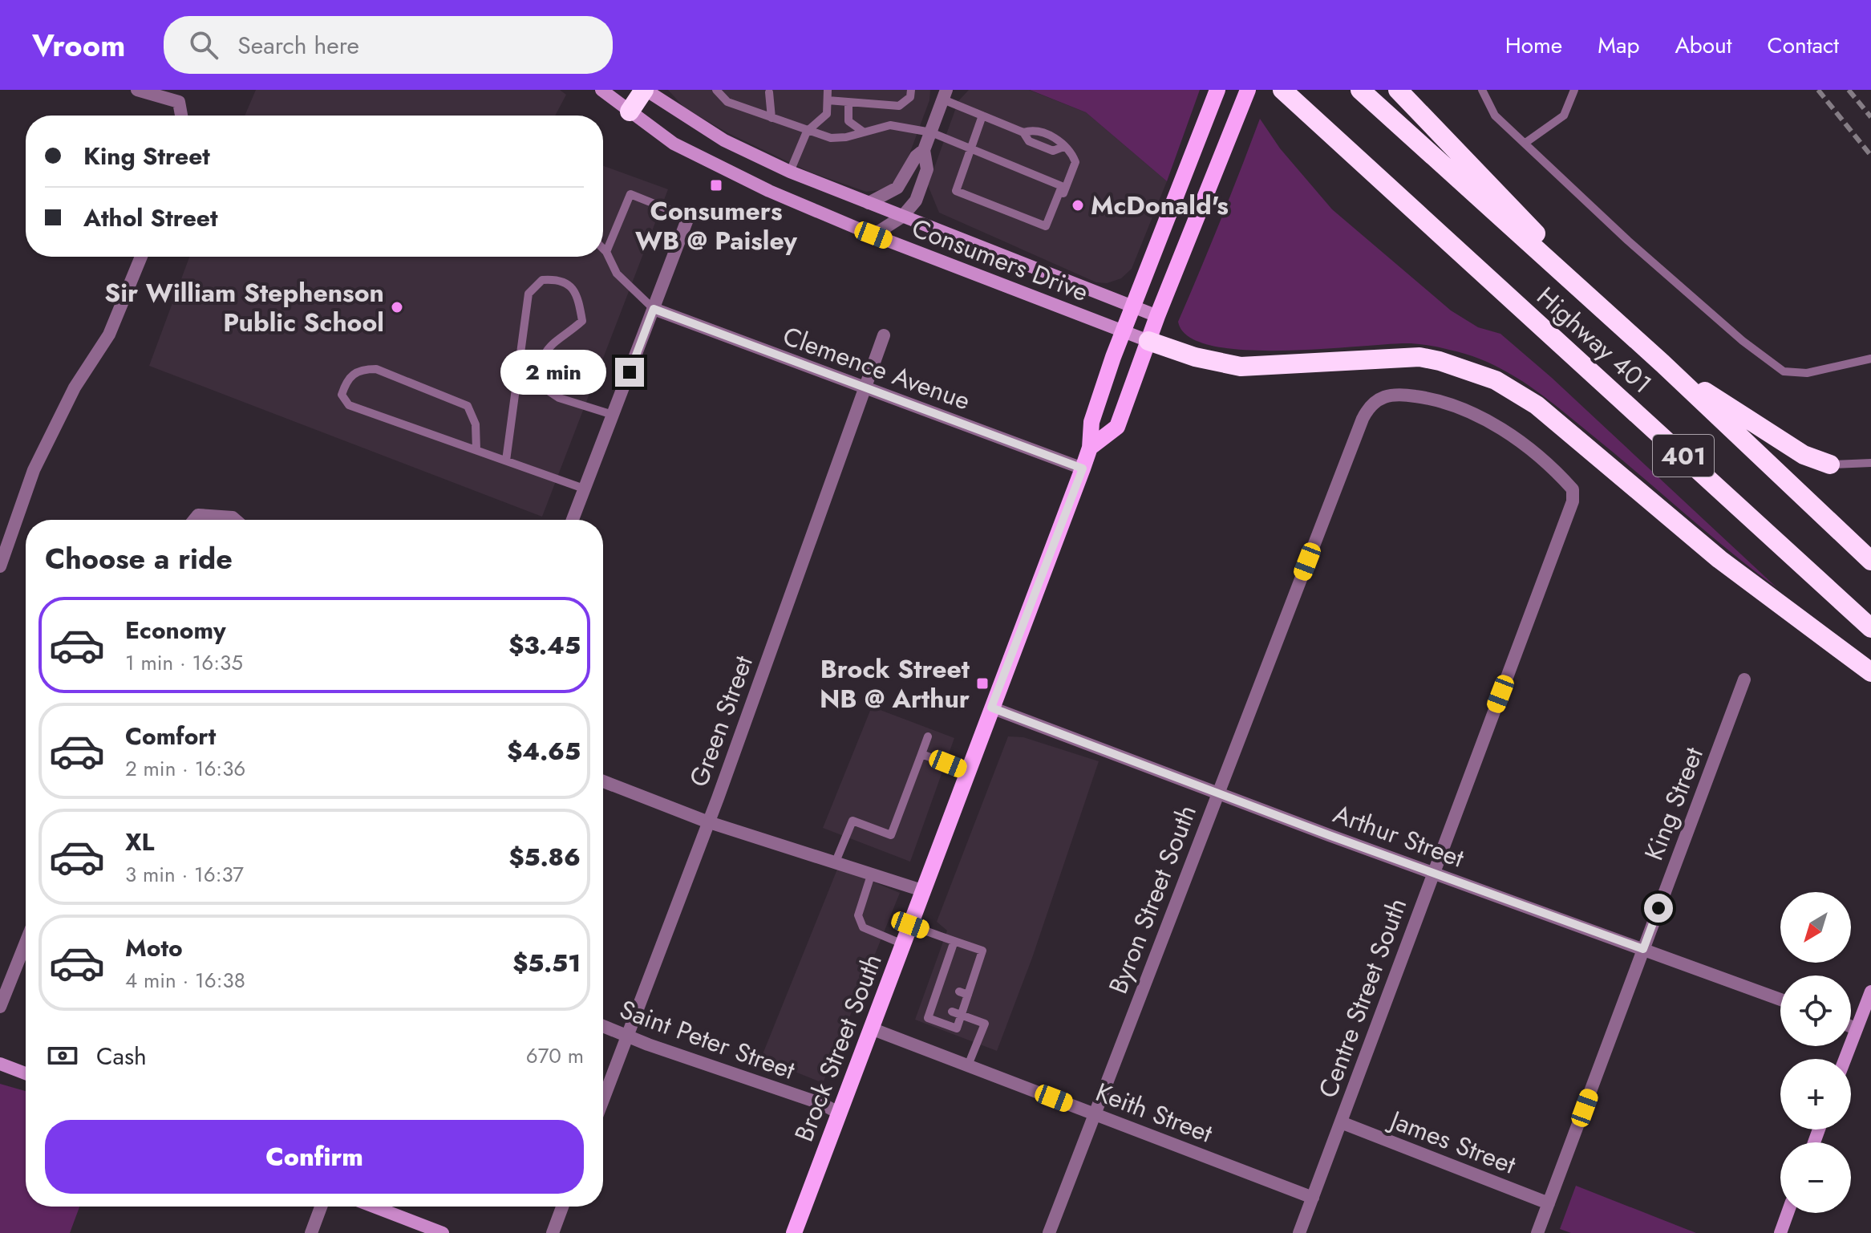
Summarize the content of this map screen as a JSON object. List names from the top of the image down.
{
  "streets": {
    "highway": ["Highway 401", "401"],
    "main road": ["Consumers Drive", "Brock Street South"],
    "street": [
      "Clemence Avenue",
      "Green Street",
      "King Street",
      "Arthur Street",
      "Byron Street South",
      "Centre Street South",
      "Saint Peter Street",
      "Keith Street",
      "James Street"
    ]
  },
  "crossings": [
    ["Consumers Drive", "Brock Street South"],
    ["Clemence Avenue", "Green Street"],
    ["Clemence Avenue", "Brock Street South"],
    ["Green Street", "Saint Peter Street"],
    ["King Street", "Arthur Street"],
    ["King Street", "James Street"],
    ["Arthur Street", "Byron Street South"],
    ["Arthur Street", "Centre Street South"],
    ["Arthur Street", "Brock Street South"],
    ["Byron Street South", "Centre Street South"],
    ["Byron Street South", "Keith Street"],
    ["Centre Street South", "Keith Street"],
    ["Centre Street South", "James Street"],
    ["Saint Peter Street", "Brock Street South"],
    ["Brock Street South", "Keith Street"]
  ],
  "places": {
    "transit": ["Consumers WB @ Paisley", "Brock Street NB @ Arthur"],
    "other": ["McDonald's", "Sir William Stephenson Public School"]
  },
  "north": "bottom left",
  "page": {
    "header": "Vroom",
    "search": "Search here",
    "nav": [
      "Home",
      "Map",
      "About",
      "Contact"
    ],
    "banner": ["King Street", "Athol Street"],
    "bubble": "2 min",
    "heading": "Choose a ride",
    "list": [
      {
        "name": "Economy",
        "note": "1 min · 16:35",
        "value": "$3.45"
      },
      {
        "name": "Comfort",
        "note": "2 min · 16:36",
        "value": "$4.65"
      },
      {
        "name": "XL",
        "note": "3 min · 16:37",
        "value": "$5.86"
      },
      {
        "name": "Moto",
        "note": "4 min · 16:38",
        "value": "$5.51"
      }
    ],
    "map_buttons": ["+", "−"],
    "pay": ["Cash", "670 m"],
    "buttons": "Confirm"
  }
}
